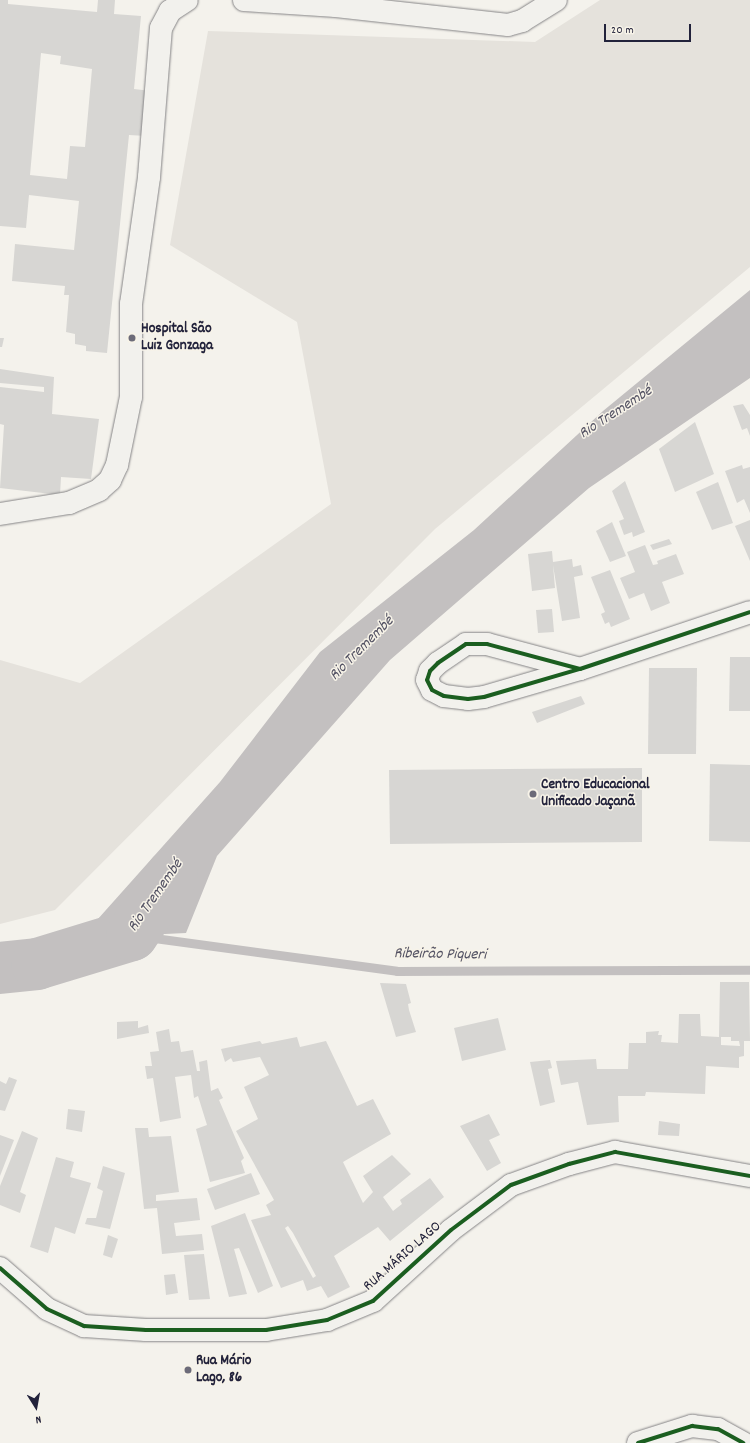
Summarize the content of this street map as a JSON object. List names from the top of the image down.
{
  "streets": {
    "street": ["RUA MÁRIO LAGO"]
  },
  "water": ["Rio Tremembé", "Ribeirão Piqueri"],
  "places": ["Hospital São Luiz Gonzaga", "Centro Educacional Unificado Jaçanã", "Rua Mário Lago, 86"],
  "scale_bar": "20 m",
  "north": "bottom"
}
